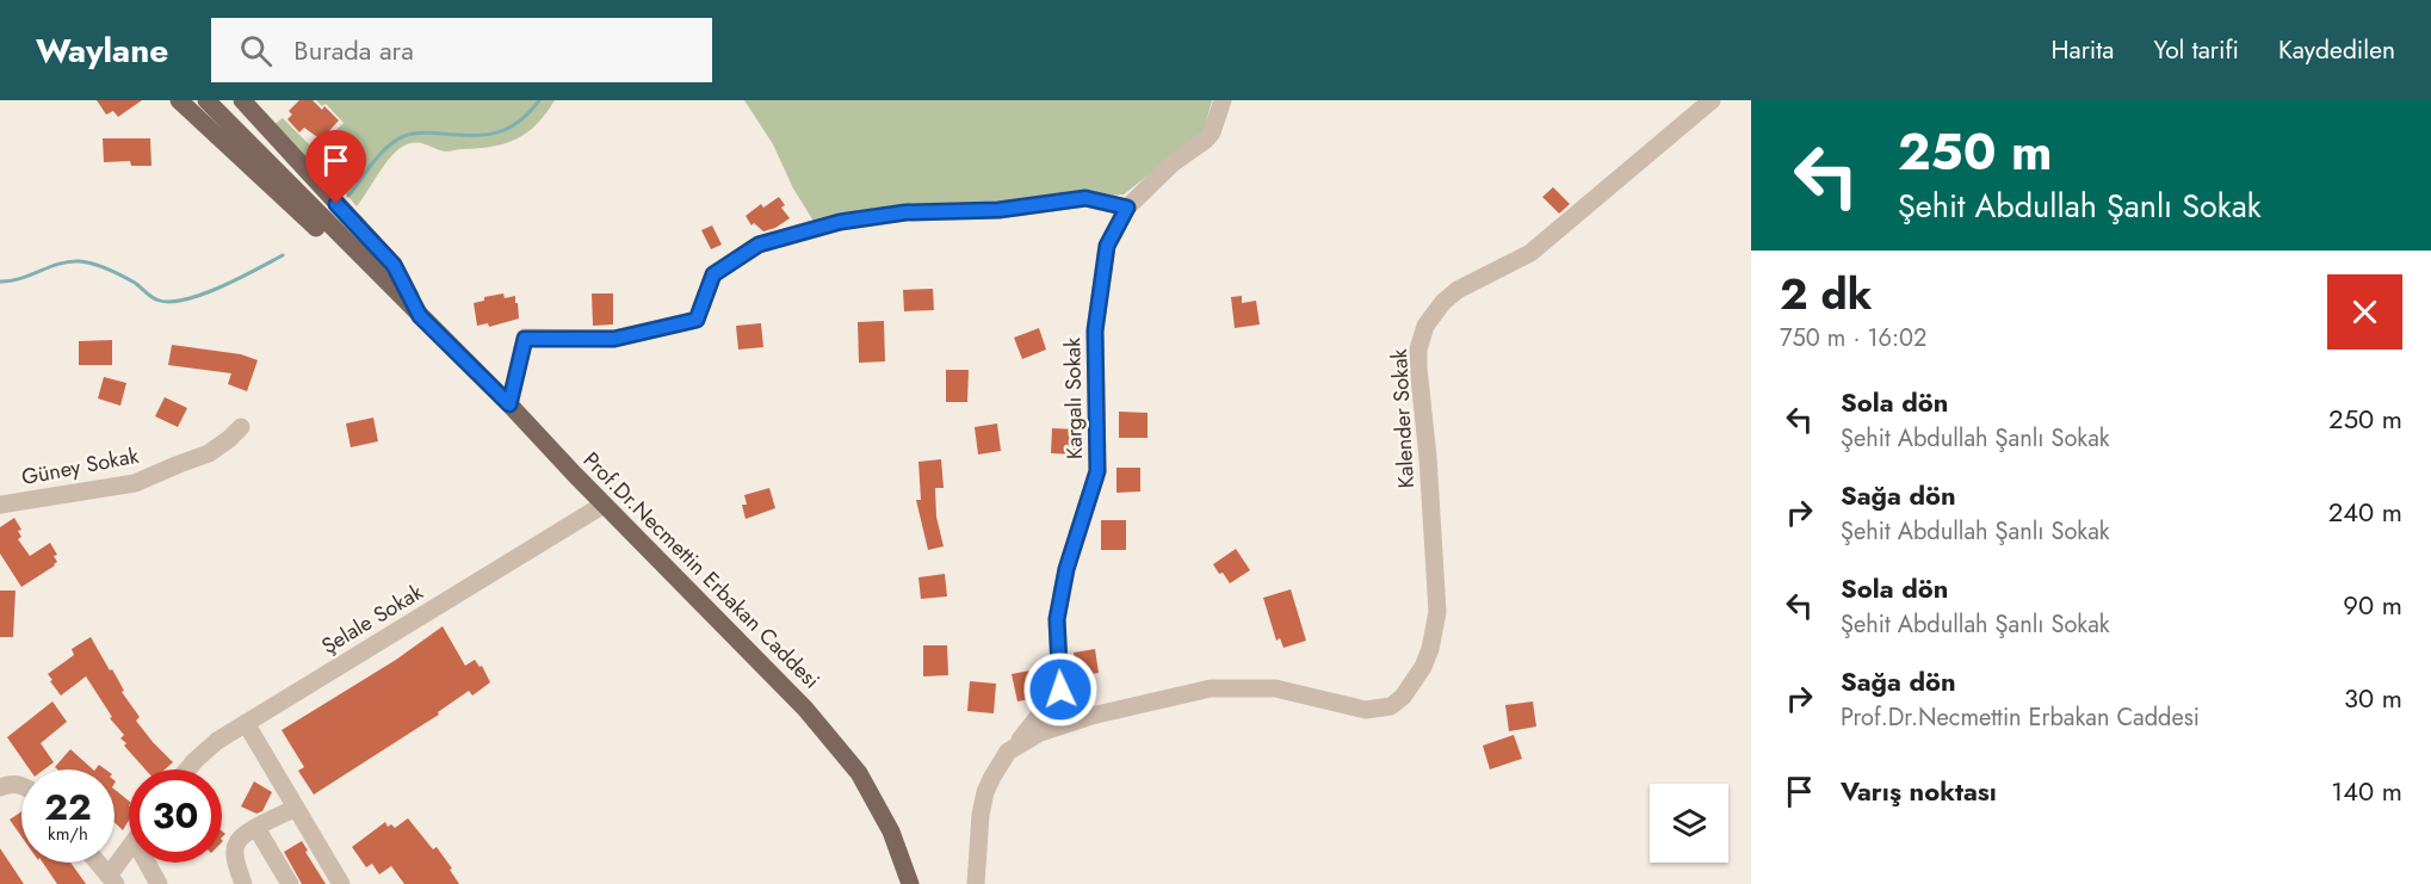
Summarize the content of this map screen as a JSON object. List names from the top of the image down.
{
  "streets": {
    "main road": ["Prof.Dr.Necmettin Erbakan Caddesi"],
    "street": [
      "Kargalı Sokak",
      "Kalender Sokak",
      "Güney Sokak",
      "Şelale Sokak"
    ]
  },
  "crossings": [
    ["Kargalı Sokak", "Kalender Sokak"],
    ["Prof.Dr.Necmettin Erbakan Caddesi", "Şelale Sokak"]
  ],
  "page": {
    "header": "Waylane",
    "search": "Burada ara",
    "nav": ["Harita", "Yol tarifi", "Kaydedilen"],
    "turn": ["250 m", "Şehit Abdullah Şanlı Sokak"],
    "heading": ["2 dk", "750 m · 16:02"],
    "list": [
      {
        "name": "Sola dön",
        "note": "Şehit Abdullah Şanlı Sokak",
        "value": "250 m"
      },
      {
        "name": "Sağa dön",
        "note": "Şehit Abdullah Şanlı Sokak",
        "value": "240 m"
      },
      {
        "name": "Sola dön",
        "note": "Şehit Abdullah Şanlı Sokak",
        "value": "90 m"
      },
      {
        "name": "Sağa dön",
        "note": "Prof.Dr.Necmettin Erbakan Caddesi",
        "value": "30 m"
      },
      {
        "name": "Varış noktası",
        "value": "140 m"
      }
    ],
    "speed": "22 km/h",
    "limit": "30"
  }
}
